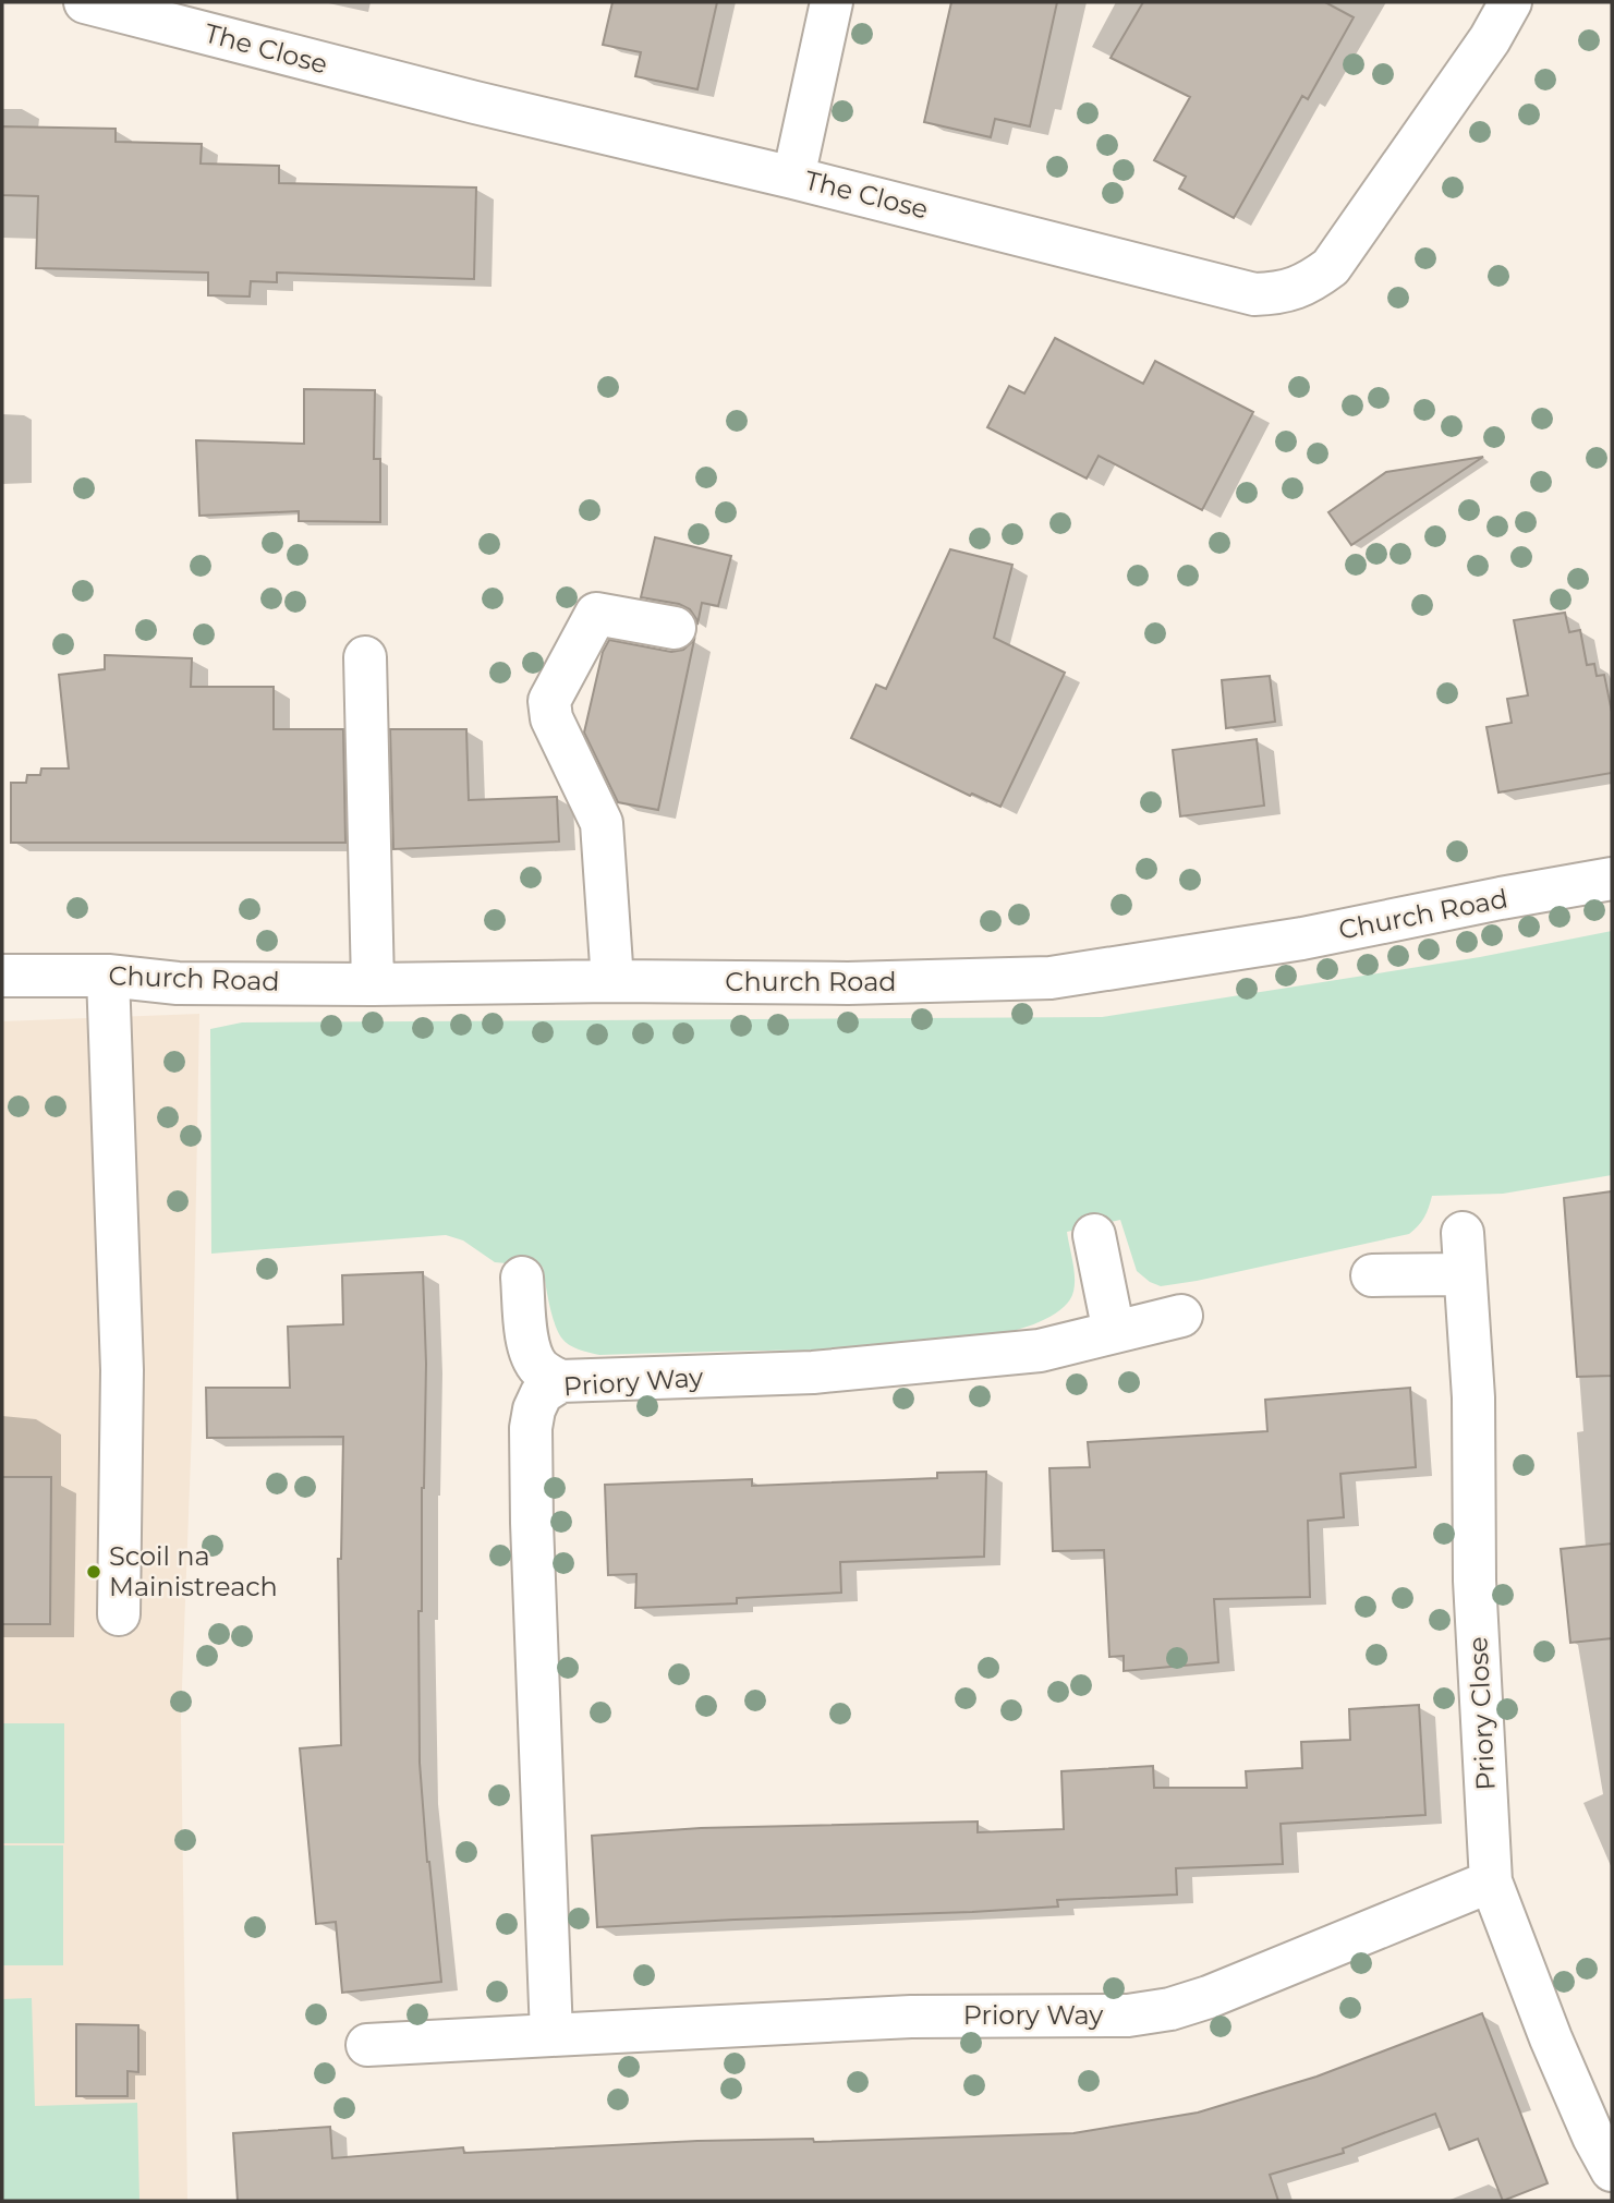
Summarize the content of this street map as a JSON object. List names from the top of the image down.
{
  "streets": {
    "street": [
      "The Close",
      "Church Road",
      "Priory Way",
      "Priory Close"
    ]
  },
  "crossings": [
    ["Priory Way", "Priory Close"]
  ],
  "places": ["Scoil na Mainistreach"]
}
